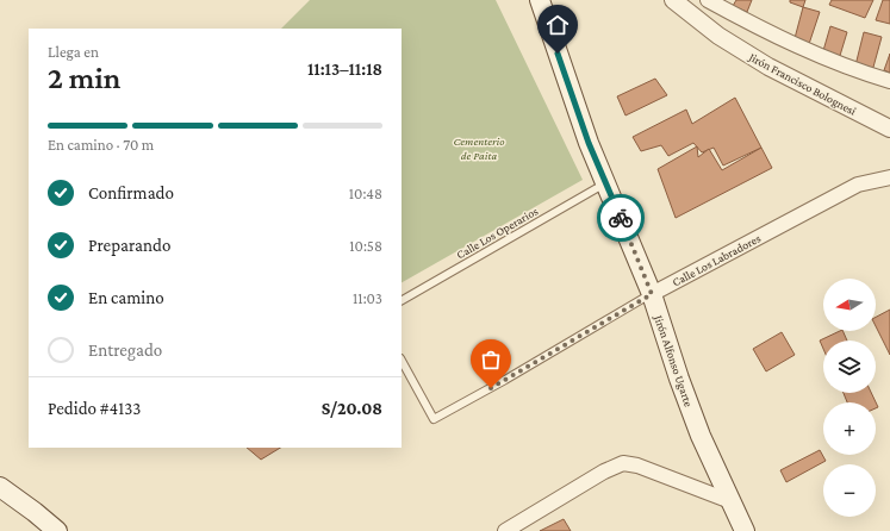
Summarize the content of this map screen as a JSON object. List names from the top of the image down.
{
  "streets": {
    "main road": ["Jirón Alfonso Ugarte"],
    "street": ["Jirón Francisco Bolognesi", "Calle Los Labradores"],
    "lane": ["Calle Los Operarios"]
  },
  "crossings": [
    ["Calle Los Operarios", "Jirón Alfonso Ugarte"],
    ["Calle Los Labradores", "Jirón Alfonso Ugarte"]
  ],
  "parks": ["Cementerio de Paita"],
  "north": "left",
  "page": {
    "heading": ["2 min", "Llega en", "11:13–11:18"],
    "panel": ["Pedido #4133", "S/20.08"],
    "bar": "En camino · 70 m",
    "list": [
      ["Confirmado", "10:48"],
      ["Preparando", "10:58"],
      ["En camino", "11:03"],
      "Entregado"
    ],
    "map_buttons": ["+", "−"]
  }
}
